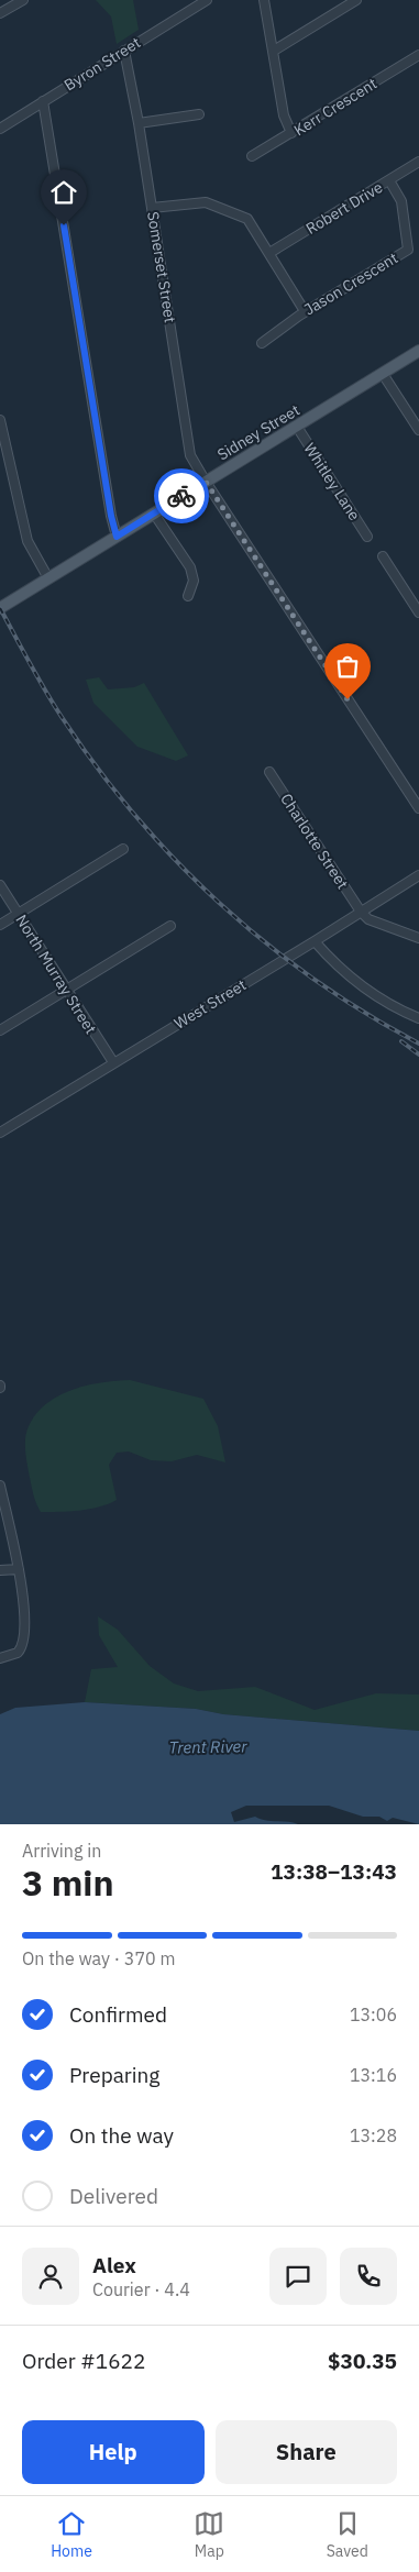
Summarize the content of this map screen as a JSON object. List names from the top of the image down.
{
  "streets": {
    "main road": ["Sidney Street"],
    "street": [
      "Byron Street",
      "Kerr Crescent",
      "Robert Drive",
      "Somerset Street",
      "Jason Crescent",
      "Whitley Lane",
      "Charlotte Street",
      "North Murray Street",
      "West Street"
    ]
  },
  "crossings": [
    ["Byron Street", "Somerset Street"],
    ["Robert Drive", "Jason Crescent"],
    ["Somerset Street", "Sidney Street"],
    ["Sidney Street", "Whitley Lane"],
    ["Charlotte Street", "West Street"],
    ["North Murray Street", "West Street"]
  ],
  "water": ["Trent River"],
  "page": {
    "heading": ["3 min", "Arriving in", "13:38–13:43"],
    "panel": [
      "Alex",
      "Courier · 4.4",
      "Order #1622",
      "$30.35"
    ],
    "bar": "On the way · 370 m",
    "list": [
      ["Confirmed", "13:06"],
      ["Preparing", "13:16"],
      ["On the way", "13:28"],
      "Delivered"
    ],
    "buttons": ["Help", "Share"],
    "tabs": ["Home", "Map", "Saved"]
  }
}
